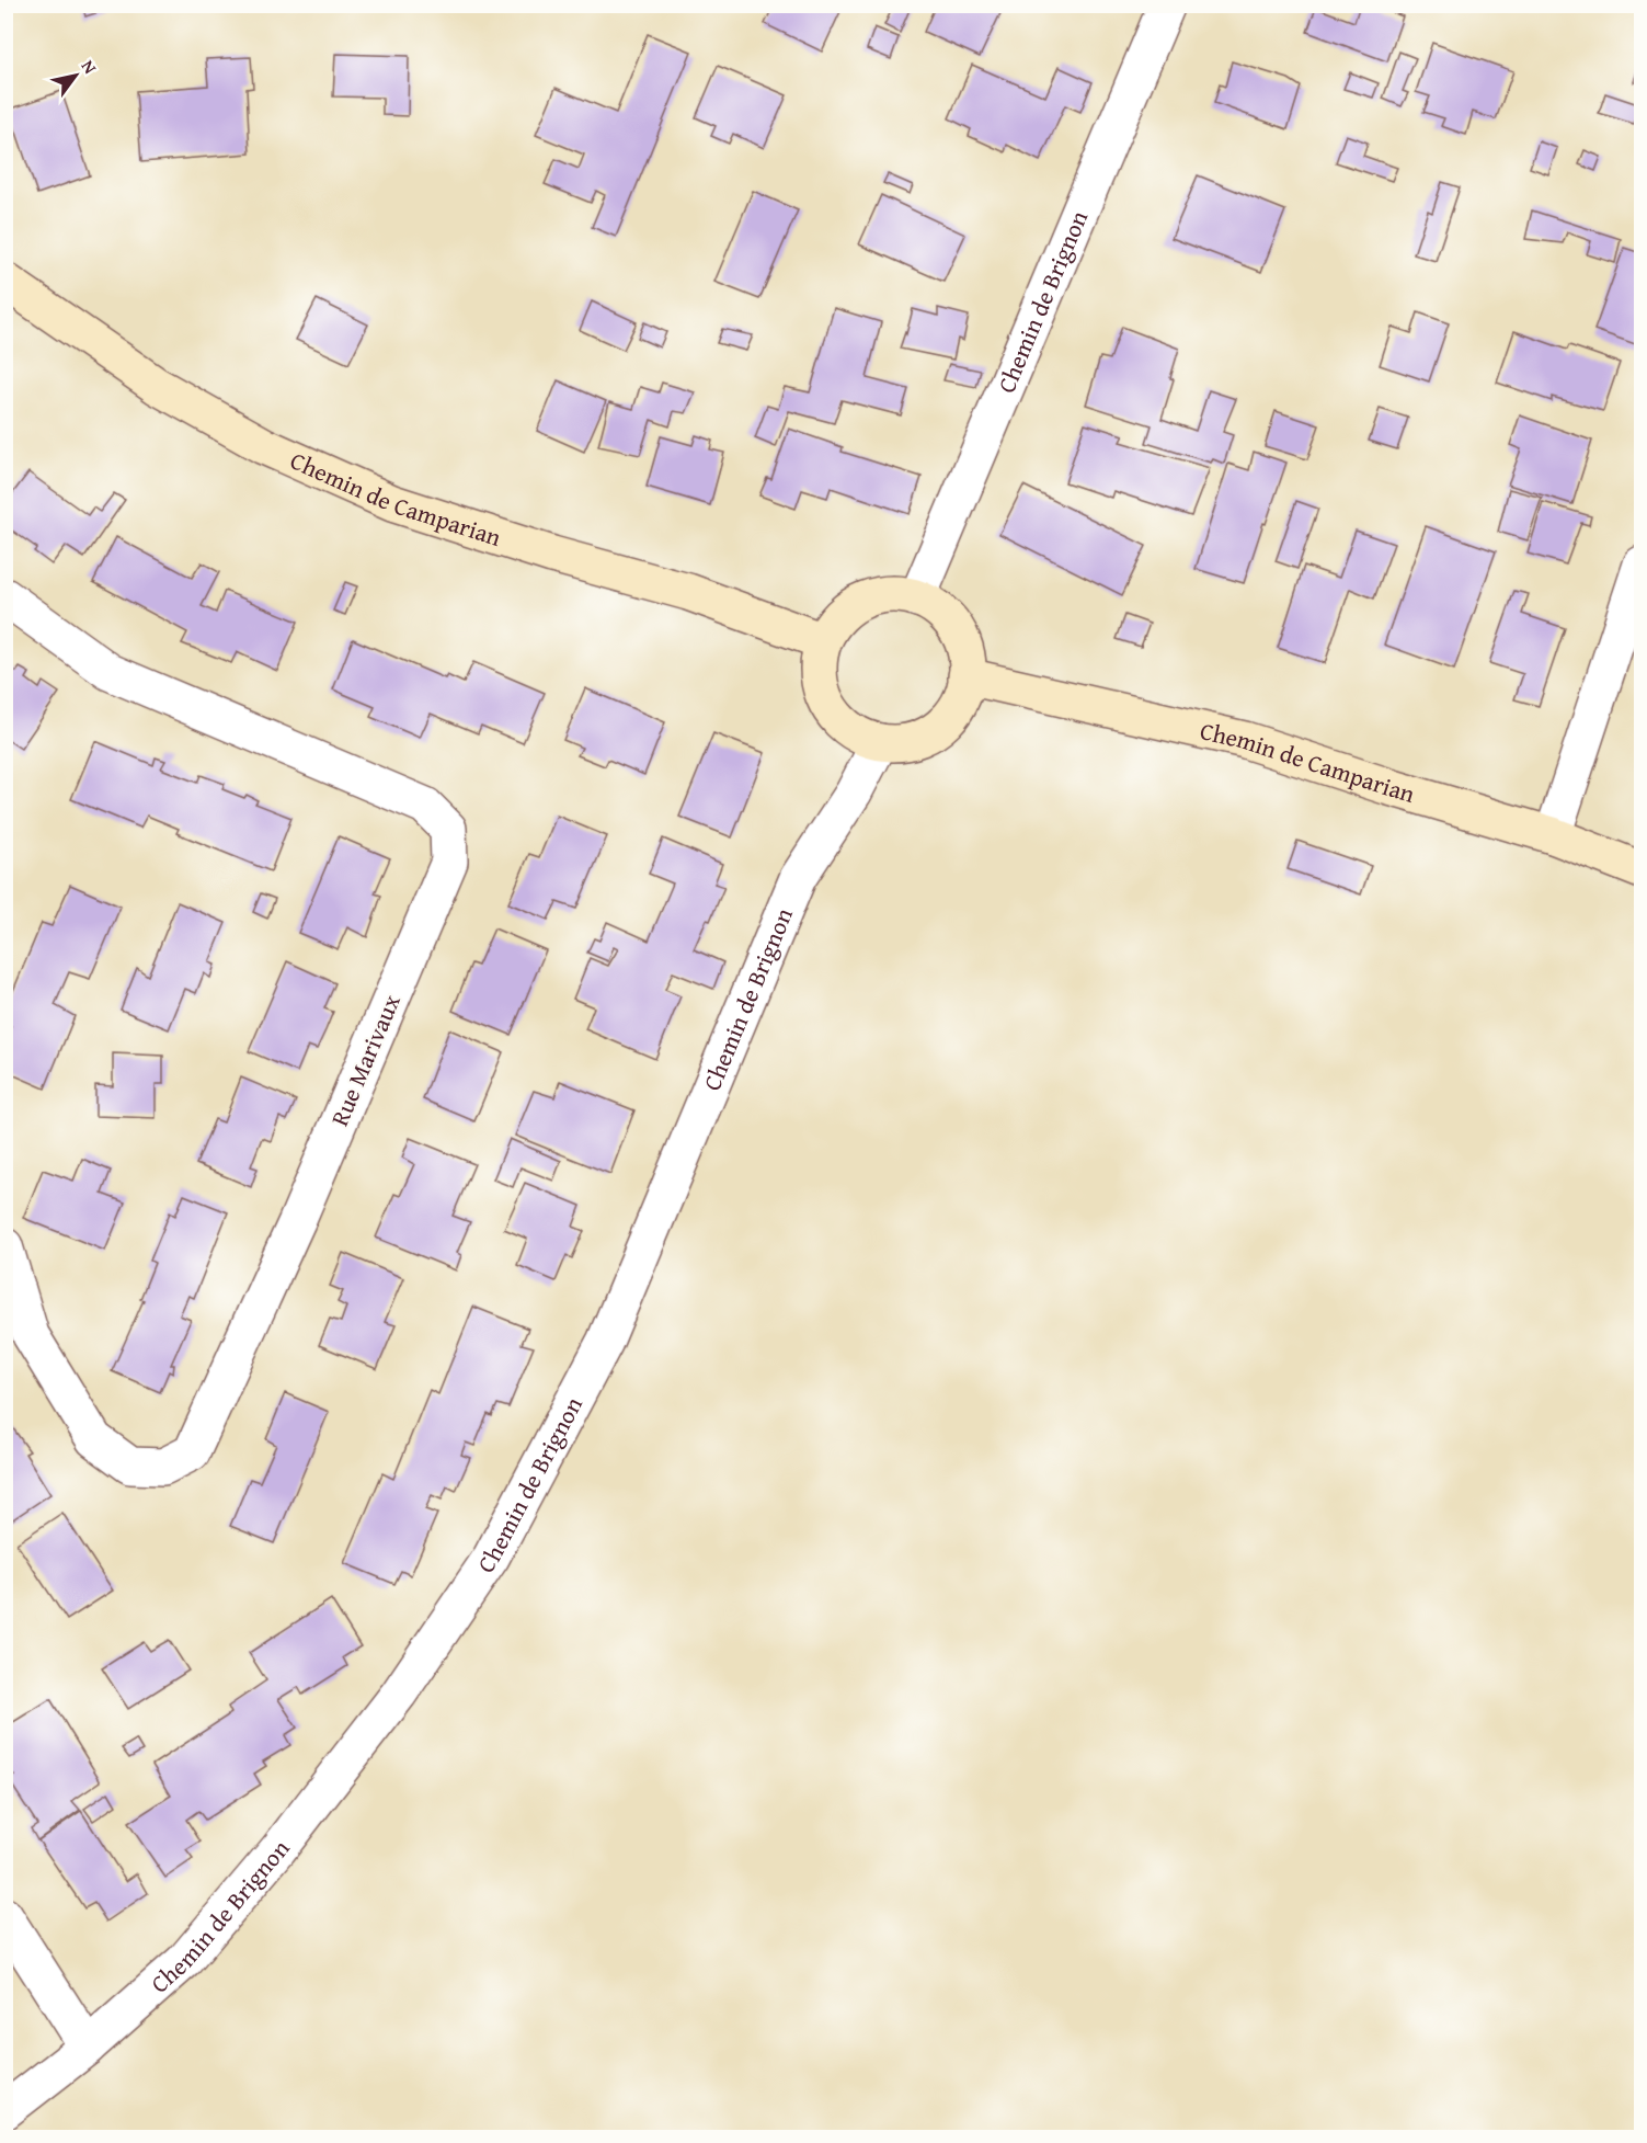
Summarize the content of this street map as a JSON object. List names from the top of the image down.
{
  "streets": {
    "main road": ["Chemin de Camparian"],
    "street": ["Chemin de Brignon", "Rue Marivaux"]
  },
  "crossings": [
    ["Chemin de Brignon", "Chemin de Camparian"]
  ],
  "north": "top right"
}
